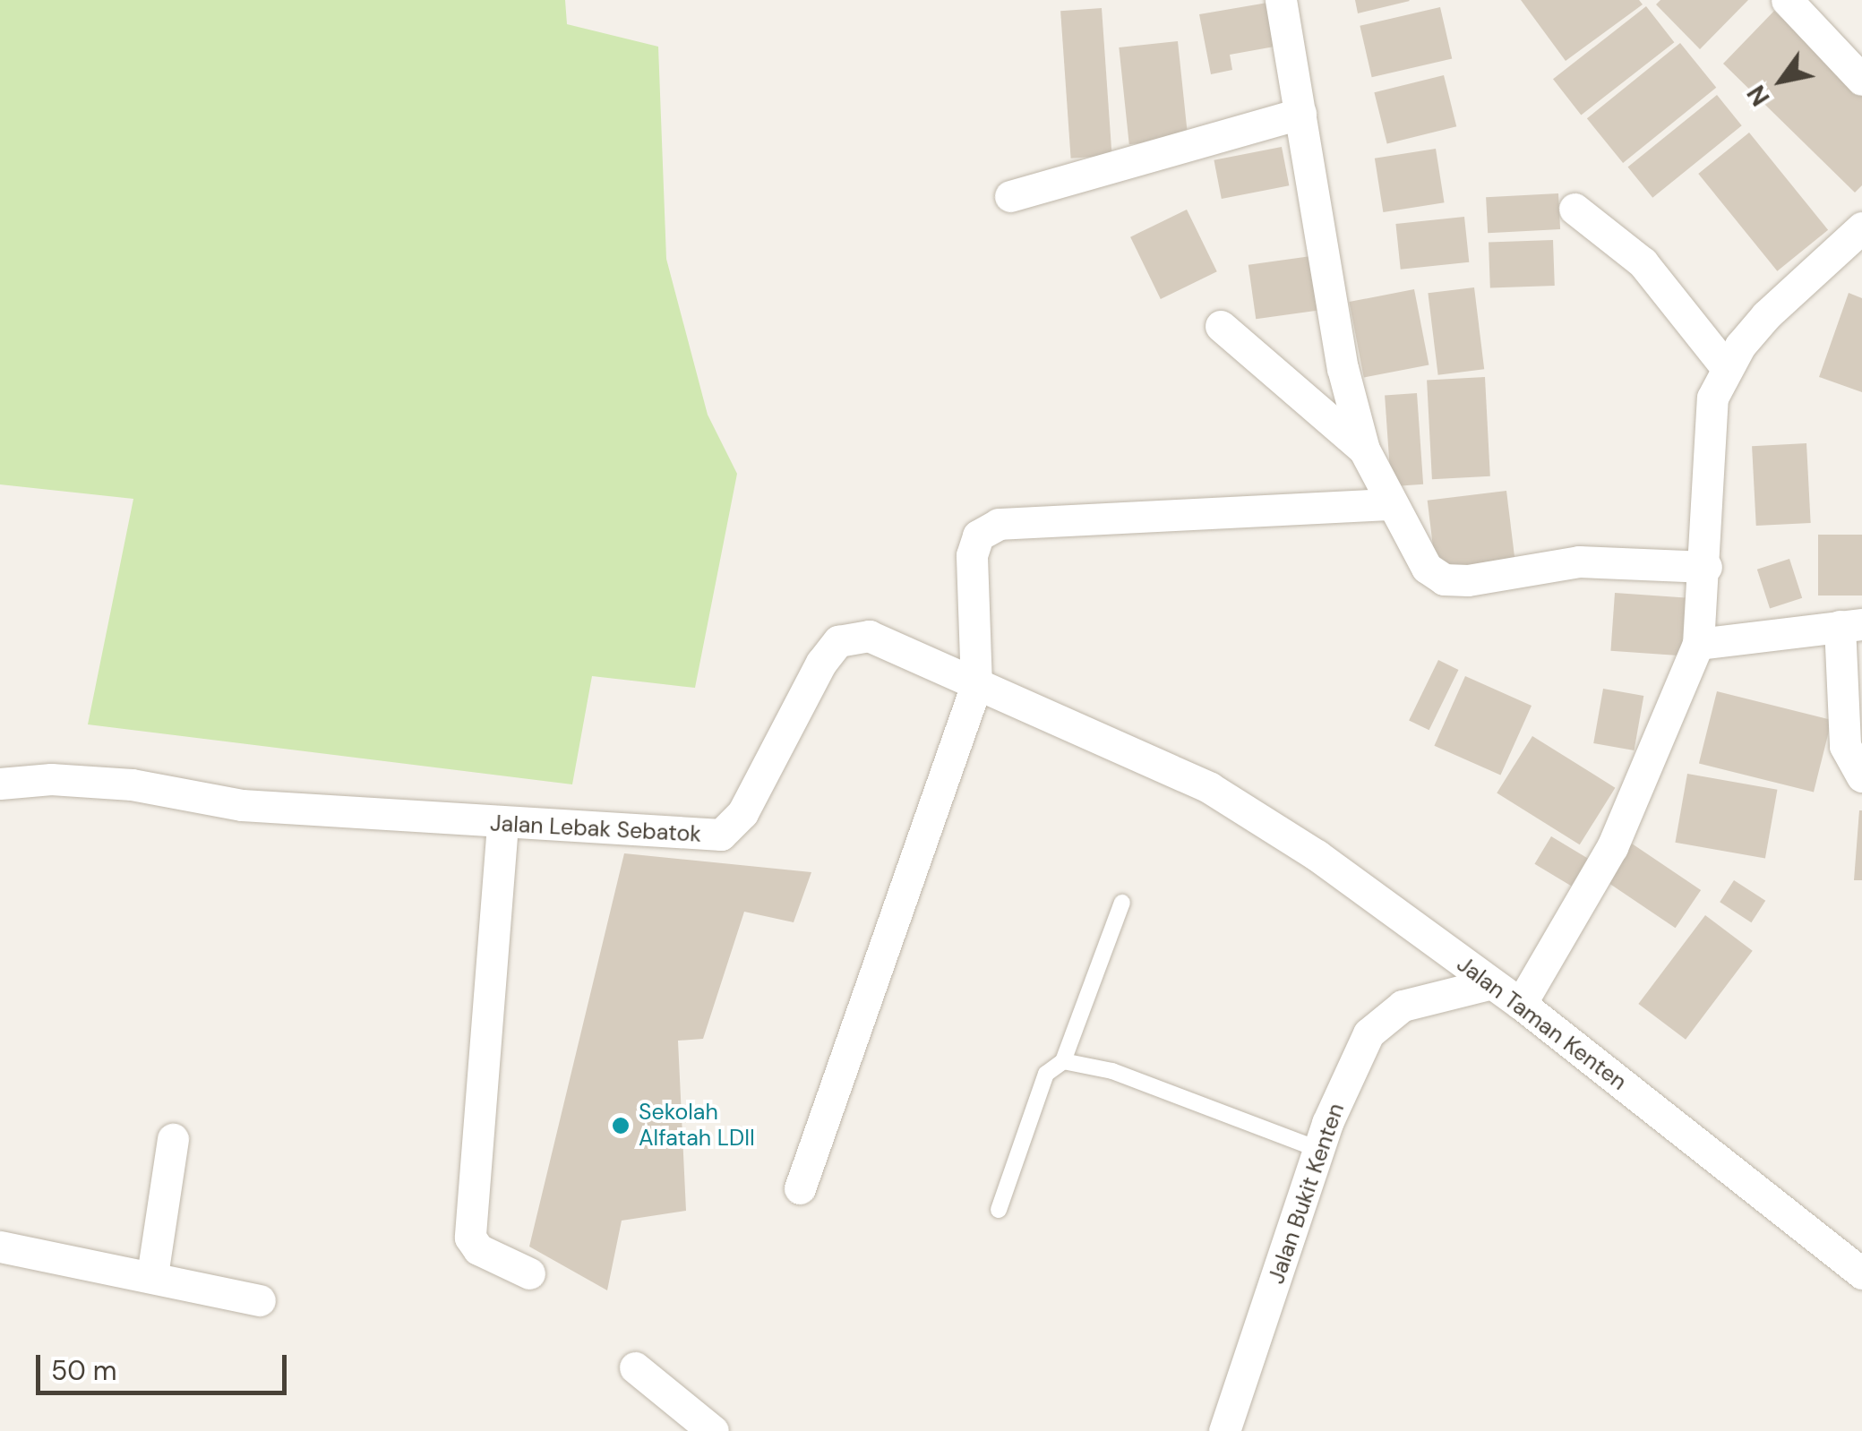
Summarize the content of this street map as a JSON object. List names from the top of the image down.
{
  "streets": {
    "street": ["Jalan Lebak Sebatok", "Jalan Taman Kenten", "Jalan Bukit Kenten"]
  },
  "crossings": [
    ["Jalan Lebak Sebatok", "Jalan Taman Kenten"],
    ["Jalan Taman Kenten", "Jalan Bukit Kenten"]
  ],
  "places": ["Sekolah Alfatah LDII"],
  "scale_bar": "50 m",
  "north": "bottom left"
}
